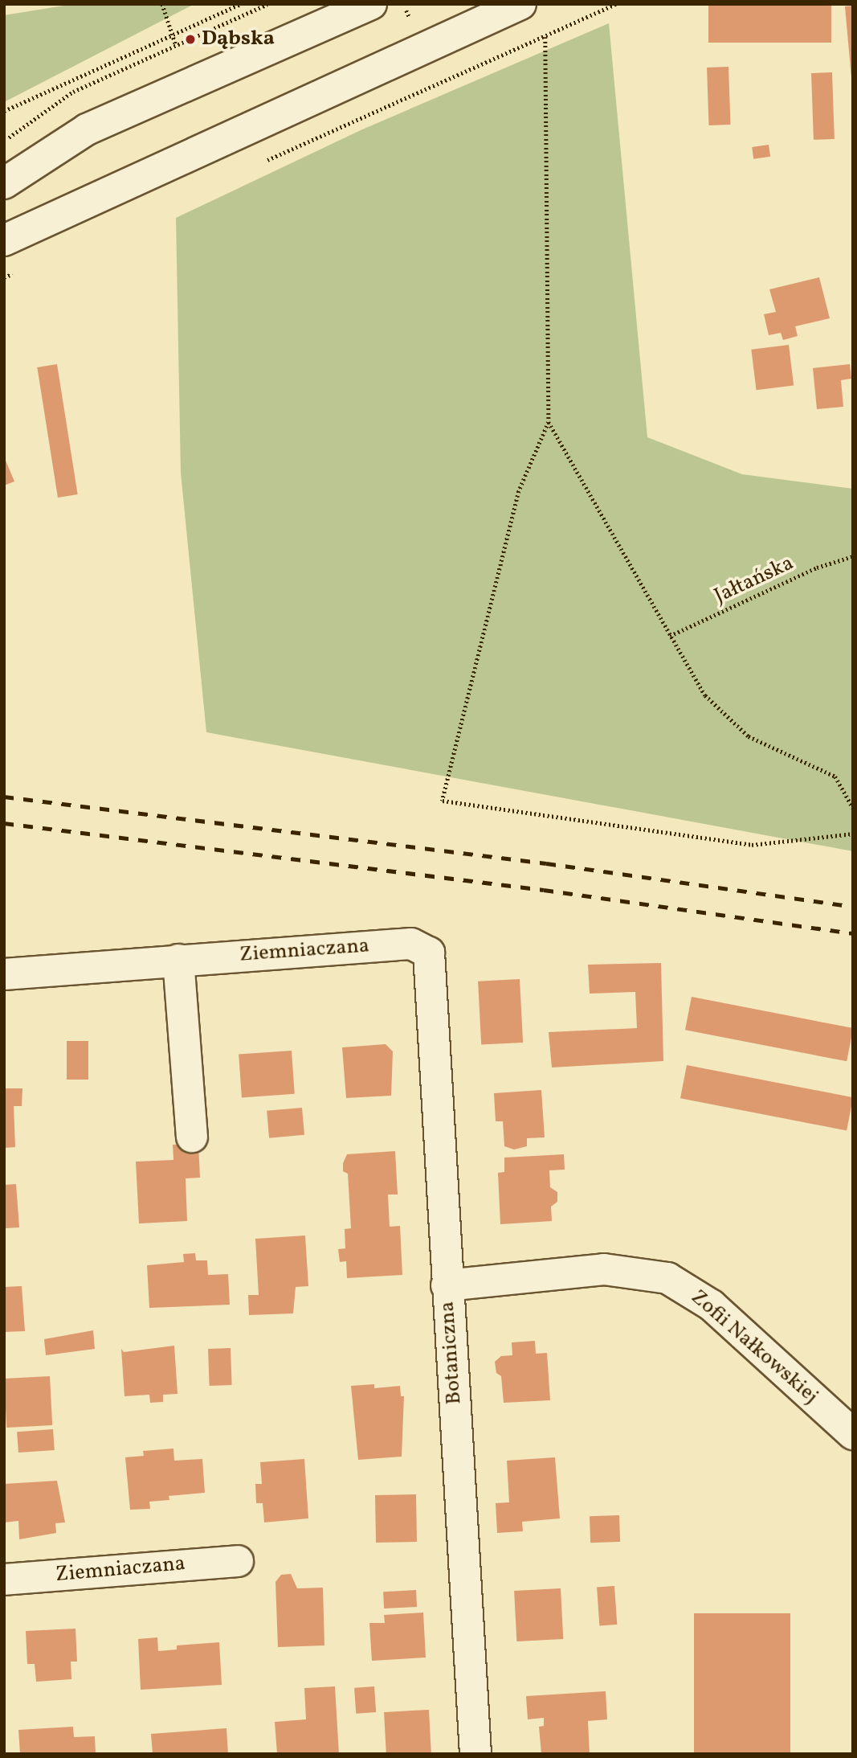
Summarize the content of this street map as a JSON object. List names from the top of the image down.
{
  "streets": {
    "street": ["Ziemniaczana", "Zofii Nałkowskiej", "Botaniczna"],
    "path": ["Jałtańska"]
  },
  "crossings": [
    ["Ziemniaczana", "Botaniczna"],
    ["Zofii Nałkowskiej", "Botaniczna"]
  ],
  "places": ["Dąbska"]
}
